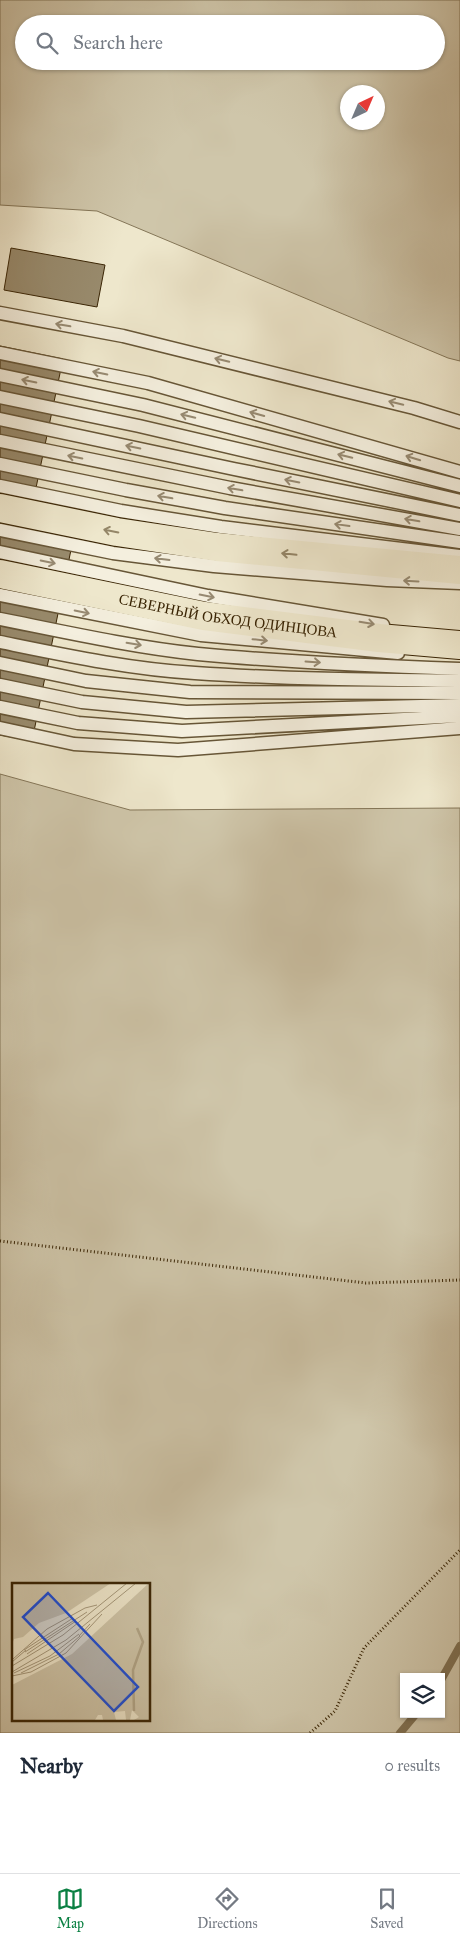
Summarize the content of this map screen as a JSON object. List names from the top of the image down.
{
  "streets": {
    "highway": ["СЕВЕРНЫЙ ОБХОД ОДИНЦОВА"]
  },
  "north": "top right",
  "page": {
    "search": "Search here",
    "heading": ["Nearby", "0 results"],
    "nav": ["Map", "Directions", "Saved"]
  }
}
